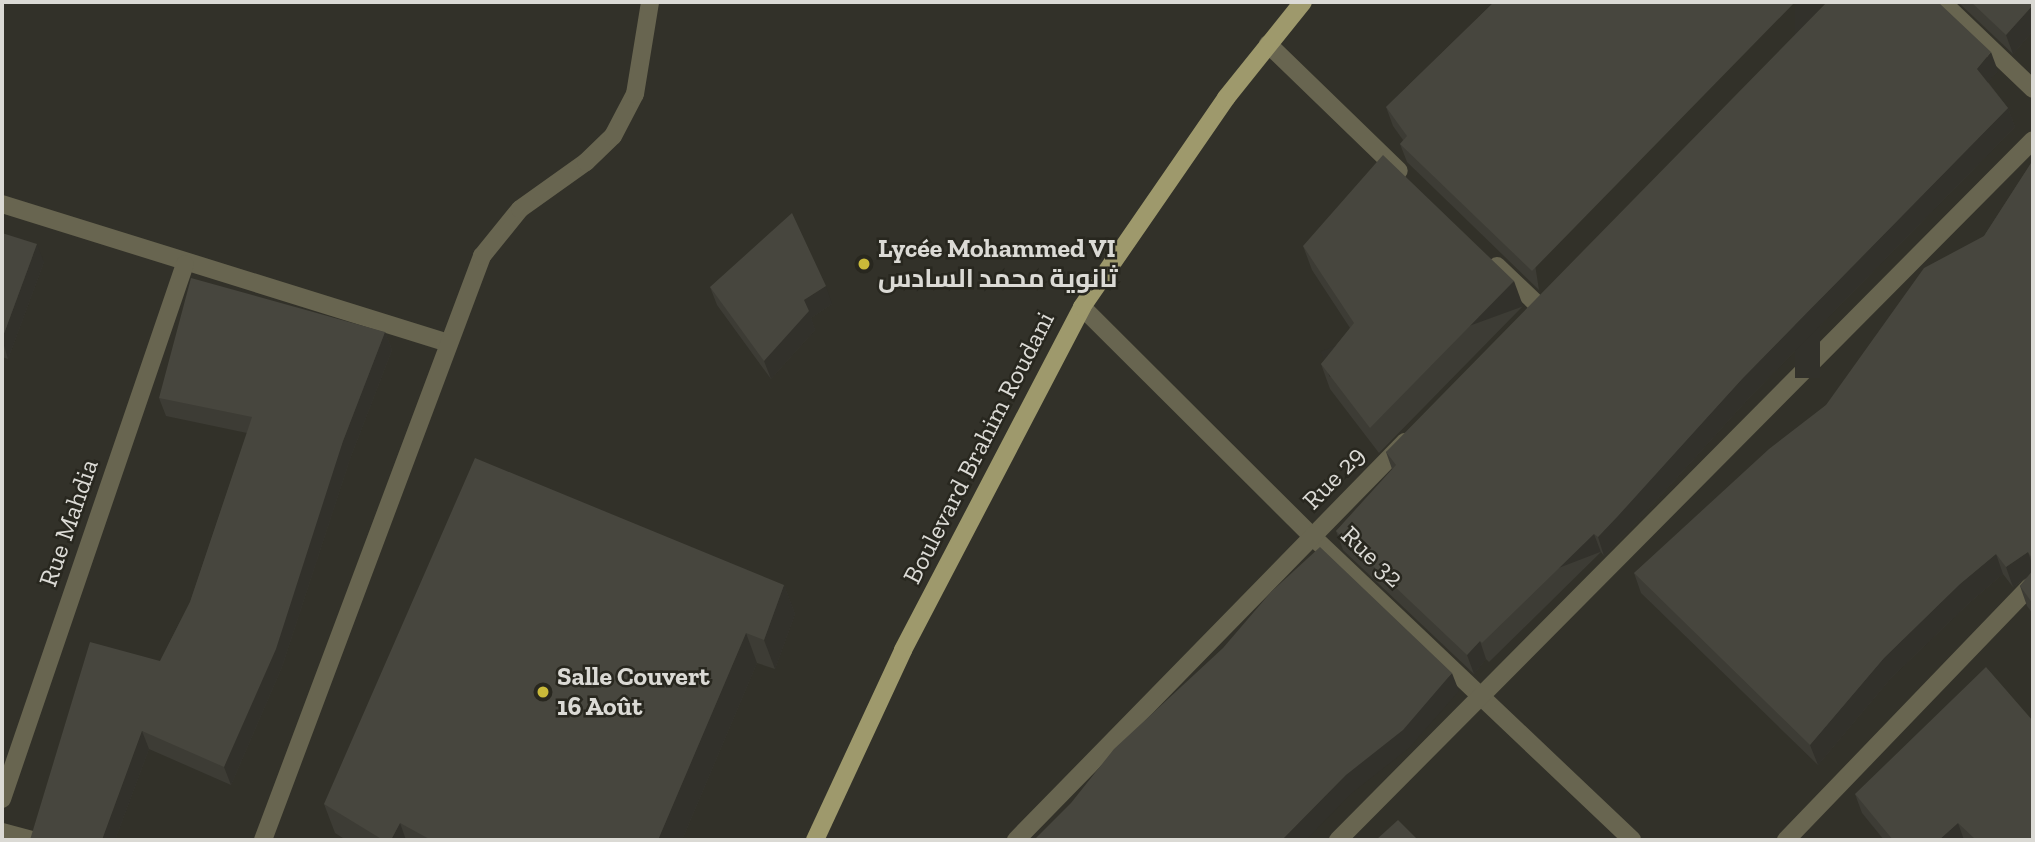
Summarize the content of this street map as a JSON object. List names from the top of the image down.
{
  "streets": {
    "main road": ["Boulevard Brahim Roudani"],
    "street": ["Rue 29", "Rue Mahdia", "Rue 32"]
  },
  "crossings": [
    ["Boulevard Brahim Roudani", "Rue 32"],
    ["Rue 29", "Rue 32"]
  ],
  "places": ["Lycée Mohammed VI ثانوية محمد السادس", "Salle Couvert 16 Août"]
}
